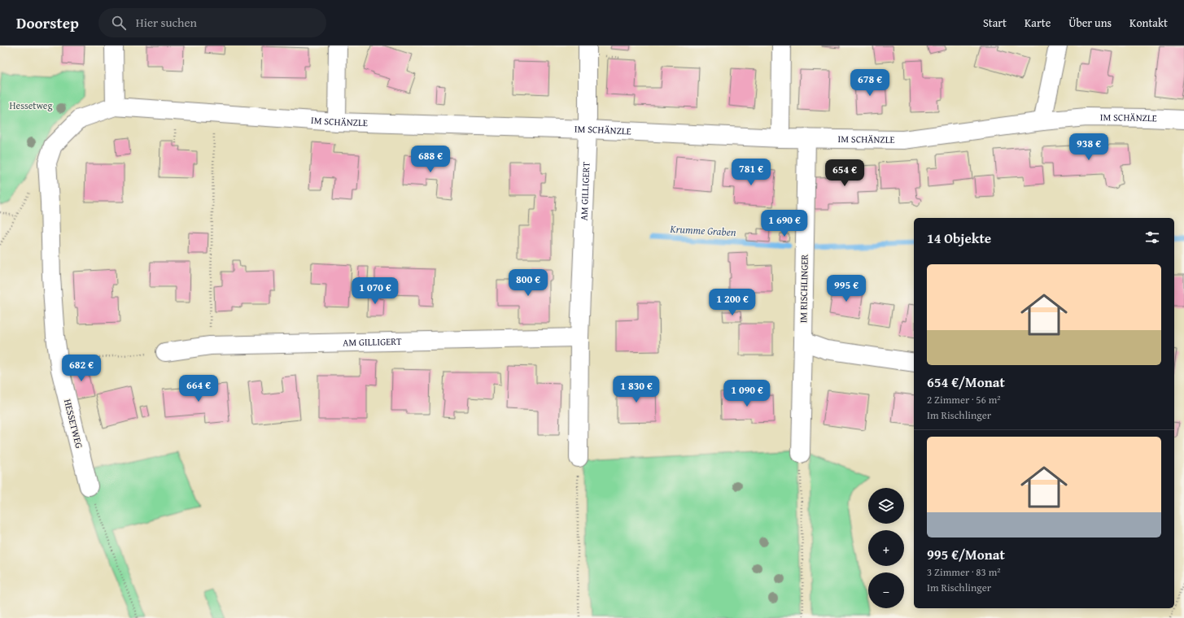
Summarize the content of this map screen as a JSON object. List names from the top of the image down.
{
  "streets": {
    "street": [
      "IM SCHÄNZLE",
      "AM GILLIGERT",
      "IM RISCHLINGER",
      "HESSETWEG"
    ]
  },
  "crossings": [
    ["IM SCHÄNZLE", "AM GILLIGERT"],
    ["IM SCHÄNZLE", "IM RISCHLINGER"],
    ["IM SCHÄNZLE", "HESSETWEG"]
  ],
  "water": ["Krumme Graben"],
  "parks": ["Hessetweg"],
  "page": {
    "header": "Doorstep",
    "search": "Hier suchen",
    "nav": [
      "Start",
      "Karte",
      "Über uns",
      "Kontakt"
    ],
    "price": [
      "678 €",
      "938 €",
      "688 €",
      "781 €",
      "654 €",
      "1 690 €",
      "800 €",
      "995 €",
      "1 070 €",
      "1 200 €",
      "682 €",
      "664 €",
      "1 830 €",
      "1 090 €"
    ],
    "heading": "14 Objekte",
    "list": [
      {
        "name": "654 €/Monat",
        "note": "2 Zimmer · 56 m² · Im Rischlinger"
      },
      {
        "name": "995 €/Monat",
        "note": "3 Zimmer · 83 m² · Im Rischlinger"
      }
    ],
    "map_buttons": ["+", "−"]
  }
}
